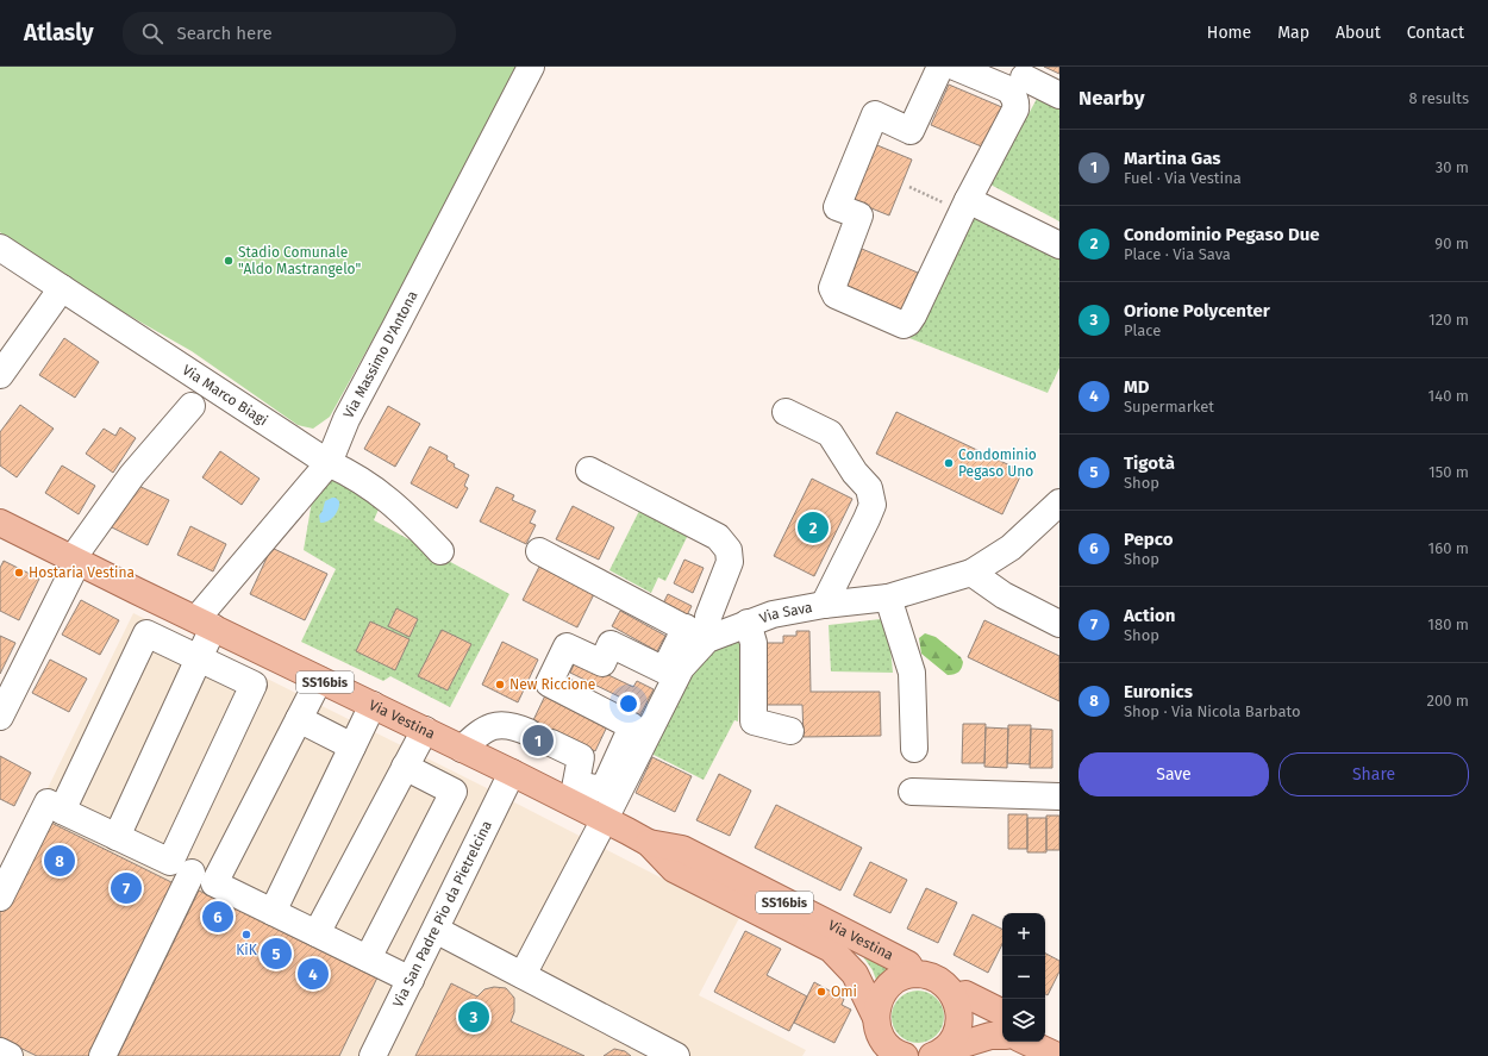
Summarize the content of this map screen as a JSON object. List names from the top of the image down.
{
  "streets": {
    "main road": ["SS16bis", "Via Vestina"],
    "street": [
      "Via Massimo D'Antona",
      "Via Marco Biagi",
      "Via Sava",
      "Via San Padre Pio da Pietrelcina"
    ]
  },
  "crossings": [
    ["Via Massimo D'Antona", "Via Marco Biagi"],
    ["Via Massimo D'Antona", "Via Vestina"],
    ["Via Sava", "Via Vestina"],
    ["SS16bis", "Via Vestina"],
    ["Via Vestina", "Via San Padre Pio da Pietrelcina"]
  ],
  "places": [
    "Stadio Comunale \"Aldo Mastrangelo\"",
    "Condominio Pegaso Uno",
    "Hostaria Vestina",
    "New Riccione",
    "KiK",
    "Omi"
  ],
  "page": {
    "header": "Atlasly",
    "search": "Search here",
    "nav": [
      "Home",
      "Map",
      "About",
      "Contact"
    ],
    "heading": ["Nearby", "8 results"],
    "list": [
      {
        "mark": "1",
        "name": "Martina Gas",
        "note": "Fuel · Via Vestina",
        "value": "30 m"
      },
      {
        "mark": "2",
        "name": "Condominio Pegaso Due",
        "note": "Place · Via Sava",
        "value": "90 m"
      },
      {
        "mark": "3",
        "name": "Orione Polycenter",
        "note": "Place",
        "value": "120 m"
      },
      {
        "mark": "4",
        "name": "MD",
        "note": "Supermarket",
        "value": "140 m"
      },
      {
        "mark": "5",
        "name": "Tigotà",
        "note": "Shop",
        "value": "150 m"
      },
      {
        "mark": "6",
        "name": "Pepco",
        "note": "Shop",
        "value": "160 m"
      },
      {
        "mark": "7",
        "name": "Action",
        "note": "Shop",
        "value": "180 m"
      },
      {
        "mark": "8",
        "name": "Euronics",
        "note": "Shop · Via Nicola Barbato",
        "value": "200 m"
      }
    ],
    "pins": [
      "2",
      "1",
      "8",
      "7",
      "6",
      "5",
      "4",
      "3"
    ],
    "buttons": ["Save", "Share"],
    "map_buttons": ["+", "−"]
  }
}
